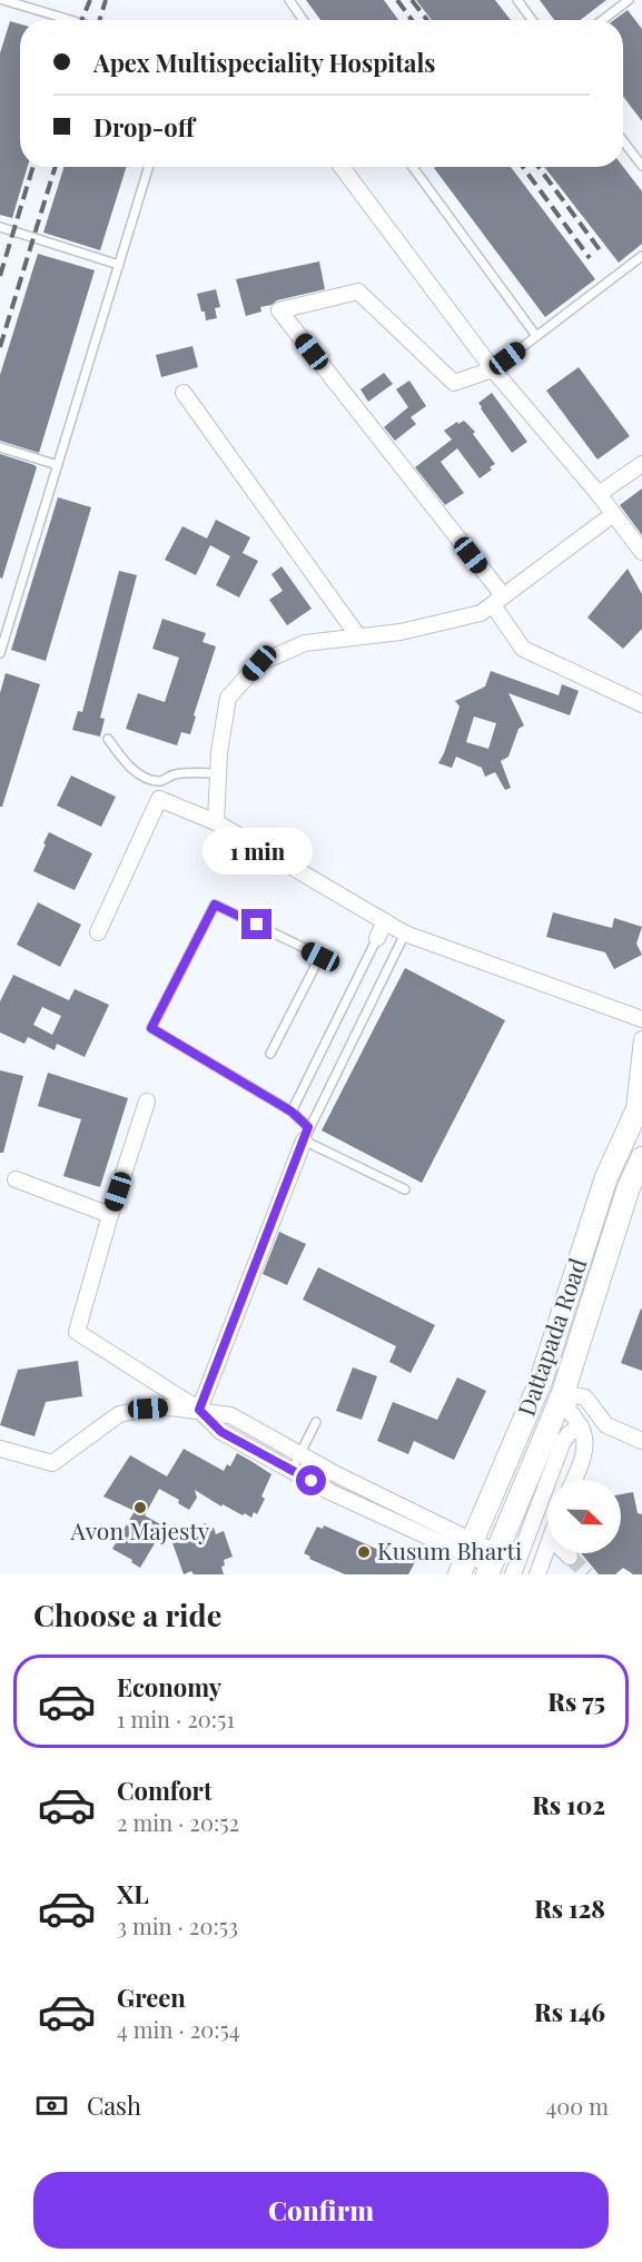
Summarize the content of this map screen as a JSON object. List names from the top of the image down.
{
  "streets": {
    "main road": ["Dattapada Road"]
  },
  "places": ["Avon Majesty", "Kusum Bharti"],
  "north": "bottom right",
  "page": {
    "banner": ["Apex Multispeciality Hospitals", "Drop-off"],
    "bubble": "1 min",
    "heading": "Choose a ride",
    "list": [
      {
        "name": "Economy",
        "note": "1 min · 20:51",
        "value": "Rs 75"
      },
      {
        "name": "Comfort",
        "note": "2 min · 20:52",
        "value": "Rs 102"
      },
      {
        "name": "XL",
        "note": "3 min · 20:53",
        "value": "Rs 128"
      },
      {
        "name": "Green",
        "note": "4 min · 20:54",
        "value": "Rs 146"
      }
    ],
    "pay": ["Cash", "400 m"],
    "buttons": "Confirm"
  }
}
